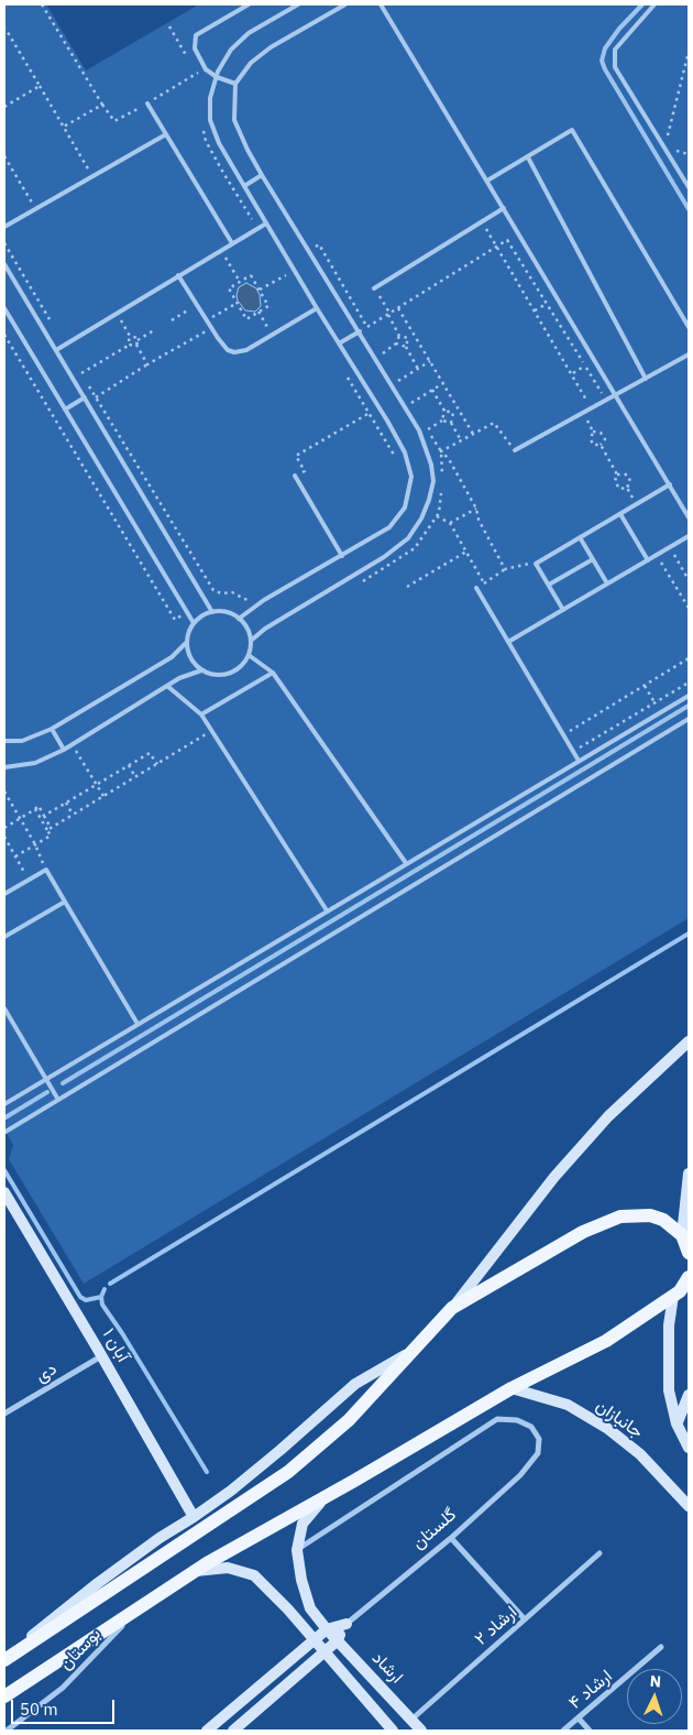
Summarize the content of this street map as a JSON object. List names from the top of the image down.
{
  "streets": {
    "street": [
      "آبان ۱",
      "دی",
      "جانبازان",
      "گلستان",
      "ارشاد ۲",
      "بوستان",
      "ارشاد",
      "ارشاد ۴"
    ]
  },
  "crossings": [
    ["آبان ۱", "دی"],
    ["گلستان", "ارشاد"],
    ["ارشاد ۲", "ارشاد"]
  ],
  "scale_bar": "50 m",
  "north": "top"
}
